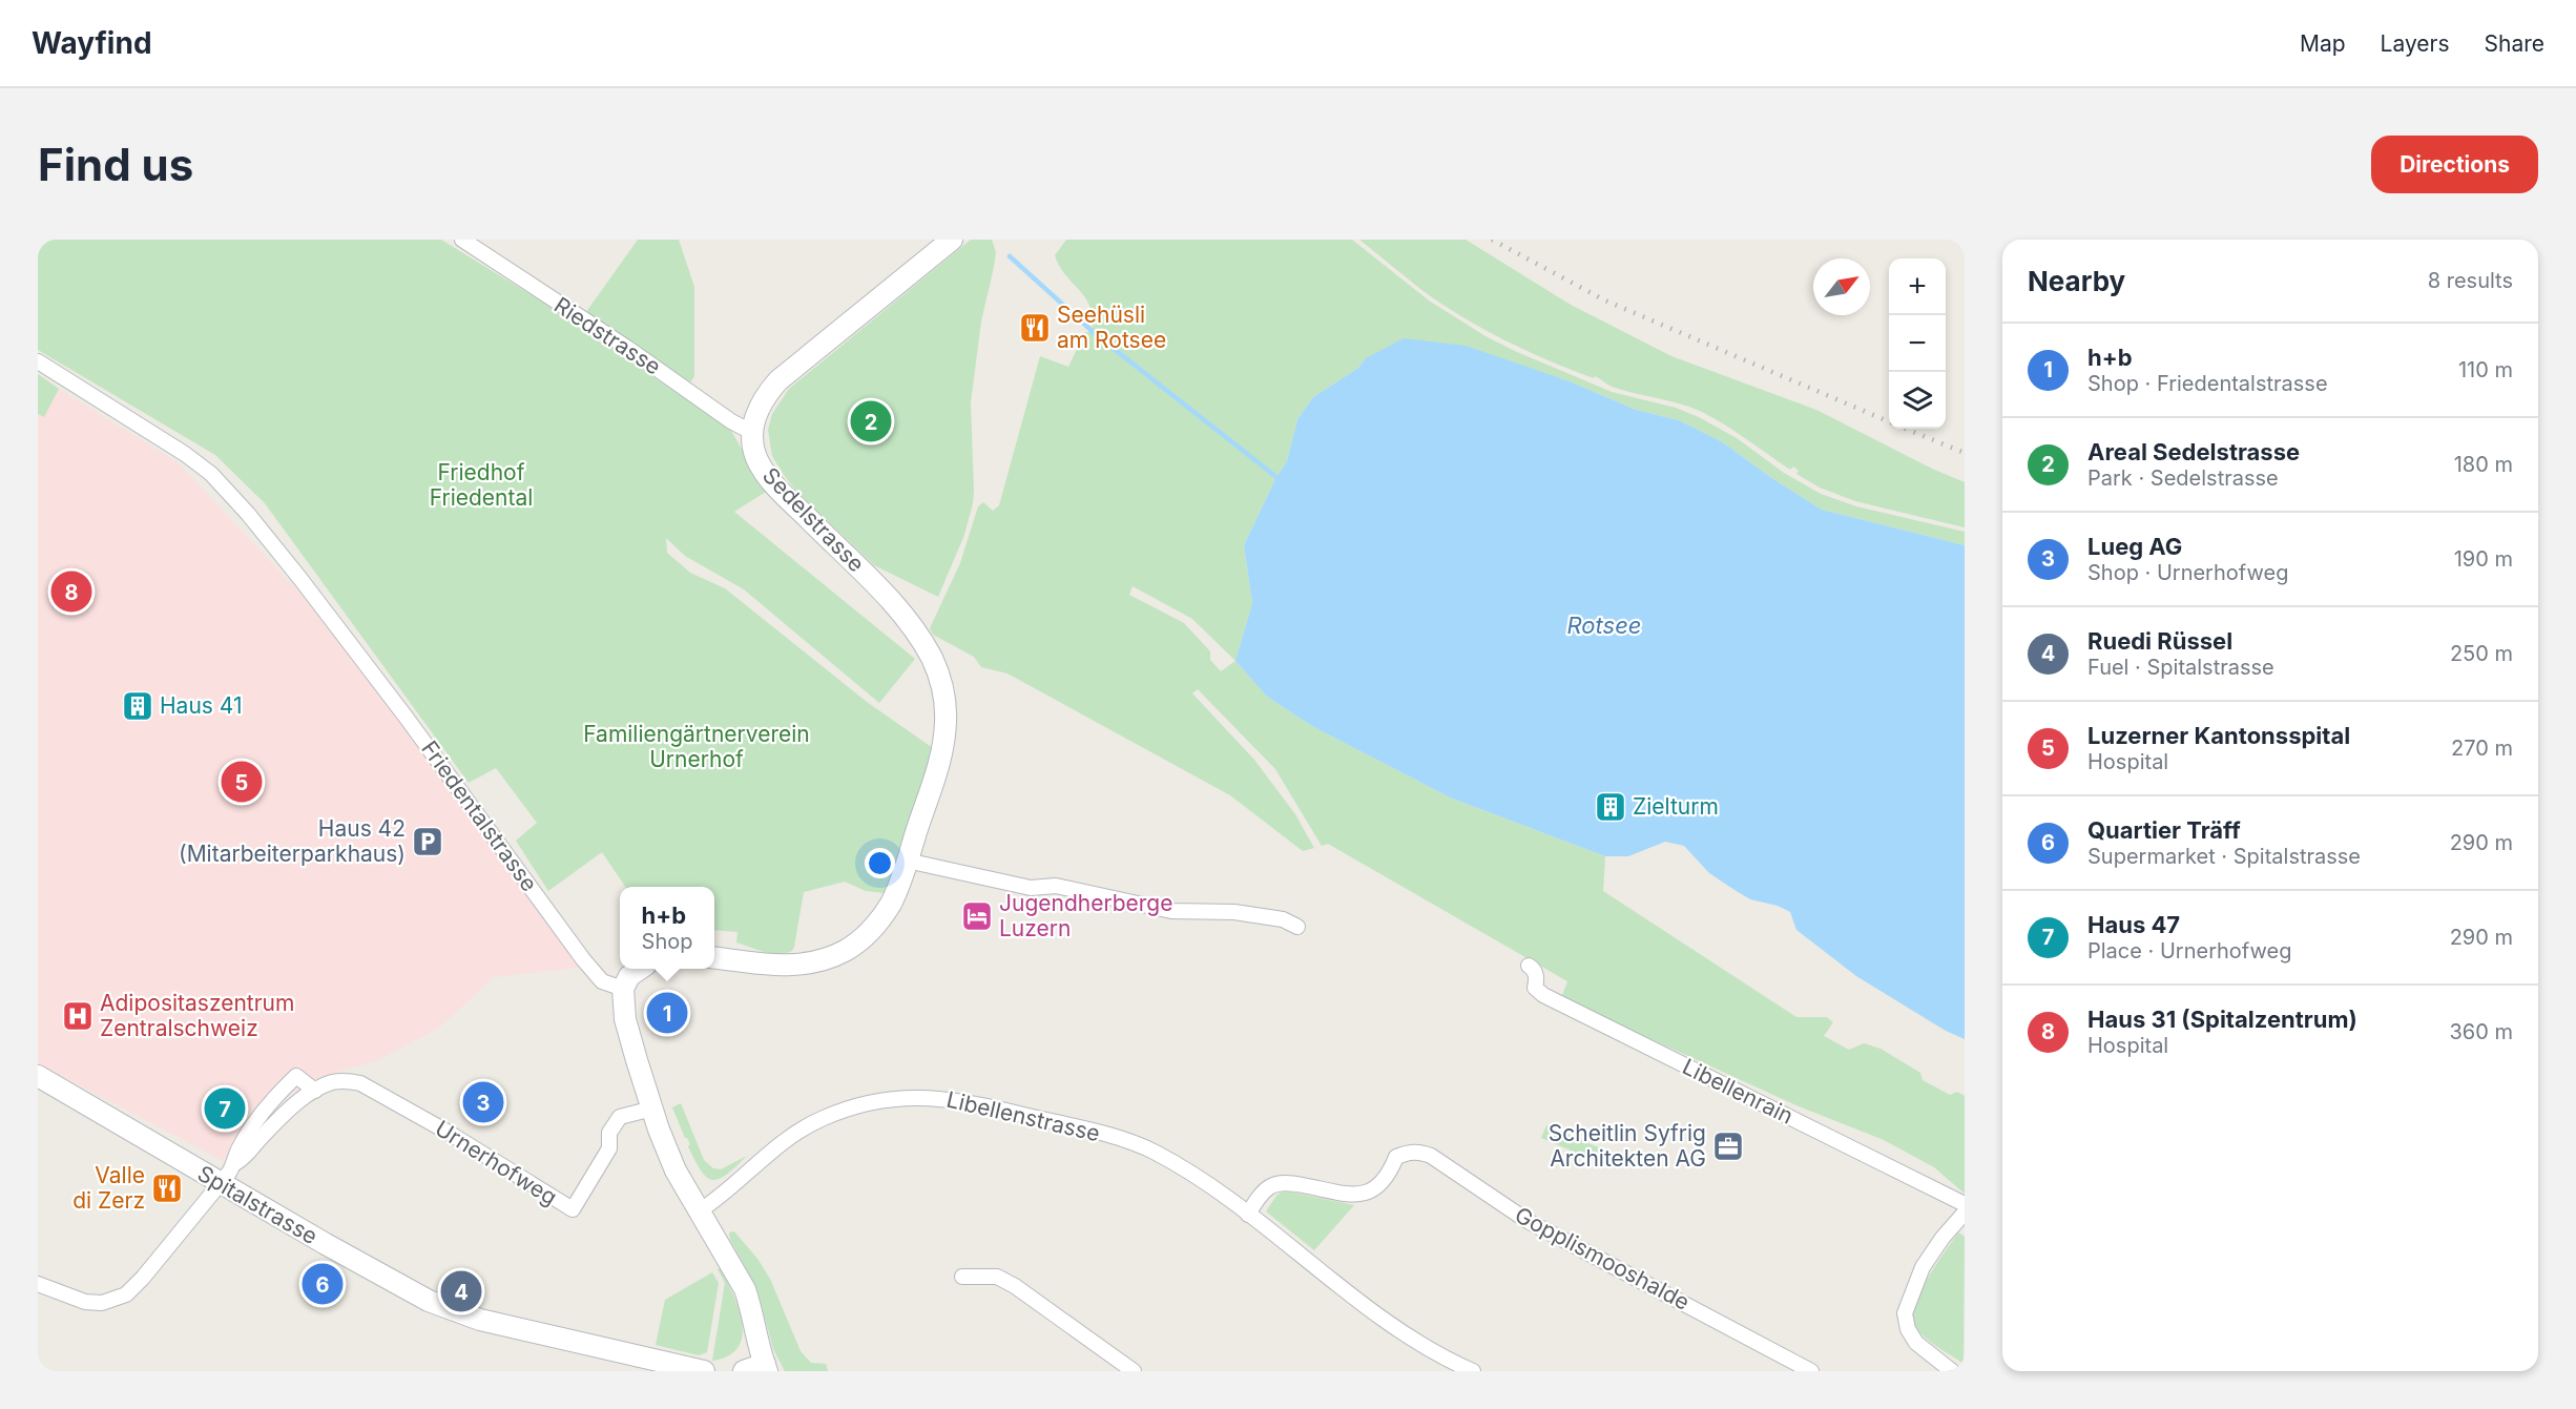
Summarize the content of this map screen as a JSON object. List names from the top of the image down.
{
  "streets": {
    "main road": ["Sedelstrasse", "Spitalstrasse"],
    "street": [
      "Riedstrasse",
      "Friedentalstrasse",
      "Libellenrain",
      "Libellenstrasse",
      "Urnerhofweg",
      "Gopplismooshalde"
    ]
  },
  "crossings": [
    ["Riedstrasse", "Sedelstrasse"],
    ["Libellenstrasse", "Gopplismooshalde"],
    ["Urnerhofweg", "Spitalstrasse"]
  ],
  "water": ["Rotsee"],
  "parks": ["Friedhof Friedental", "Familiengärtnerverein Urnerhof"],
  "places": {
    "restaurant": ["Seehüsli am Rotsee", "Valle di Zerz"],
    "building": ["Haus 41", "Zielturm"],
    "parking": ["Haus 42 (Mitarbeiterparkhaus)"],
    "hotel": ["Jugendherberge Luzern"],
    "hospital": ["Adipositaszentrum Zentralschweiz"],
    "office": ["Scheitlin Syfrig Architekten AG"]
  },
  "north": "top right",
  "page": {
    "header": "Wayfind",
    "nav": ["Map", "Layers", "Share"],
    "buttons": "Directions",
    "title": "Find us",
    "heading": ["Nearby", "8 results"],
    "map_buttons": ["+", "−"],
    "list": [
      {
        "mark": "1",
        "name": "h+b",
        "note": "Shop · Friedentalstrasse",
        "value": "110 m"
      },
      {
        "mark": "2",
        "name": "Areal Sedelstrasse",
        "note": "Park · Sedelstrasse",
        "value": "180 m"
      },
      {
        "mark": "3",
        "name": "Lueg AG",
        "note": "Shop · Urnerhofweg",
        "value": "190 m"
      },
      {
        "mark": "4",
        "name": "Ruedi Rüssel",
        "note": "Fuel · Spitalstrasse",
        "value": "250 m"
      },
      {
        "mark": "5",
        "name": "Luzerner Kantonsspital",
        "note": "Hospital",
        "value": "270 m"
      },
      {
        "mark": "6",
        "name": "Quartier Träff",
        "note": "Supermarket · Spitalstrasse",
        "value": "290 m"
      },
      {
        "mark": "7",
        "name": "Haus 47",
        "note": "Place · Urnerhofweg",
        "value": "290 m"
      },
      {
        "mark": "8",
        "name": "Haus 31 (Spitalzentrum)",
        "note": "Hospital",
        "value": "360 m"
      }
    ],
    "pins": [
      "2",
      "8",
      "5",
      "1",
      "3",
      "7",
      "6",
      "4"
    ],
    "popup": ["h+b", "Shop"]
  }
}
